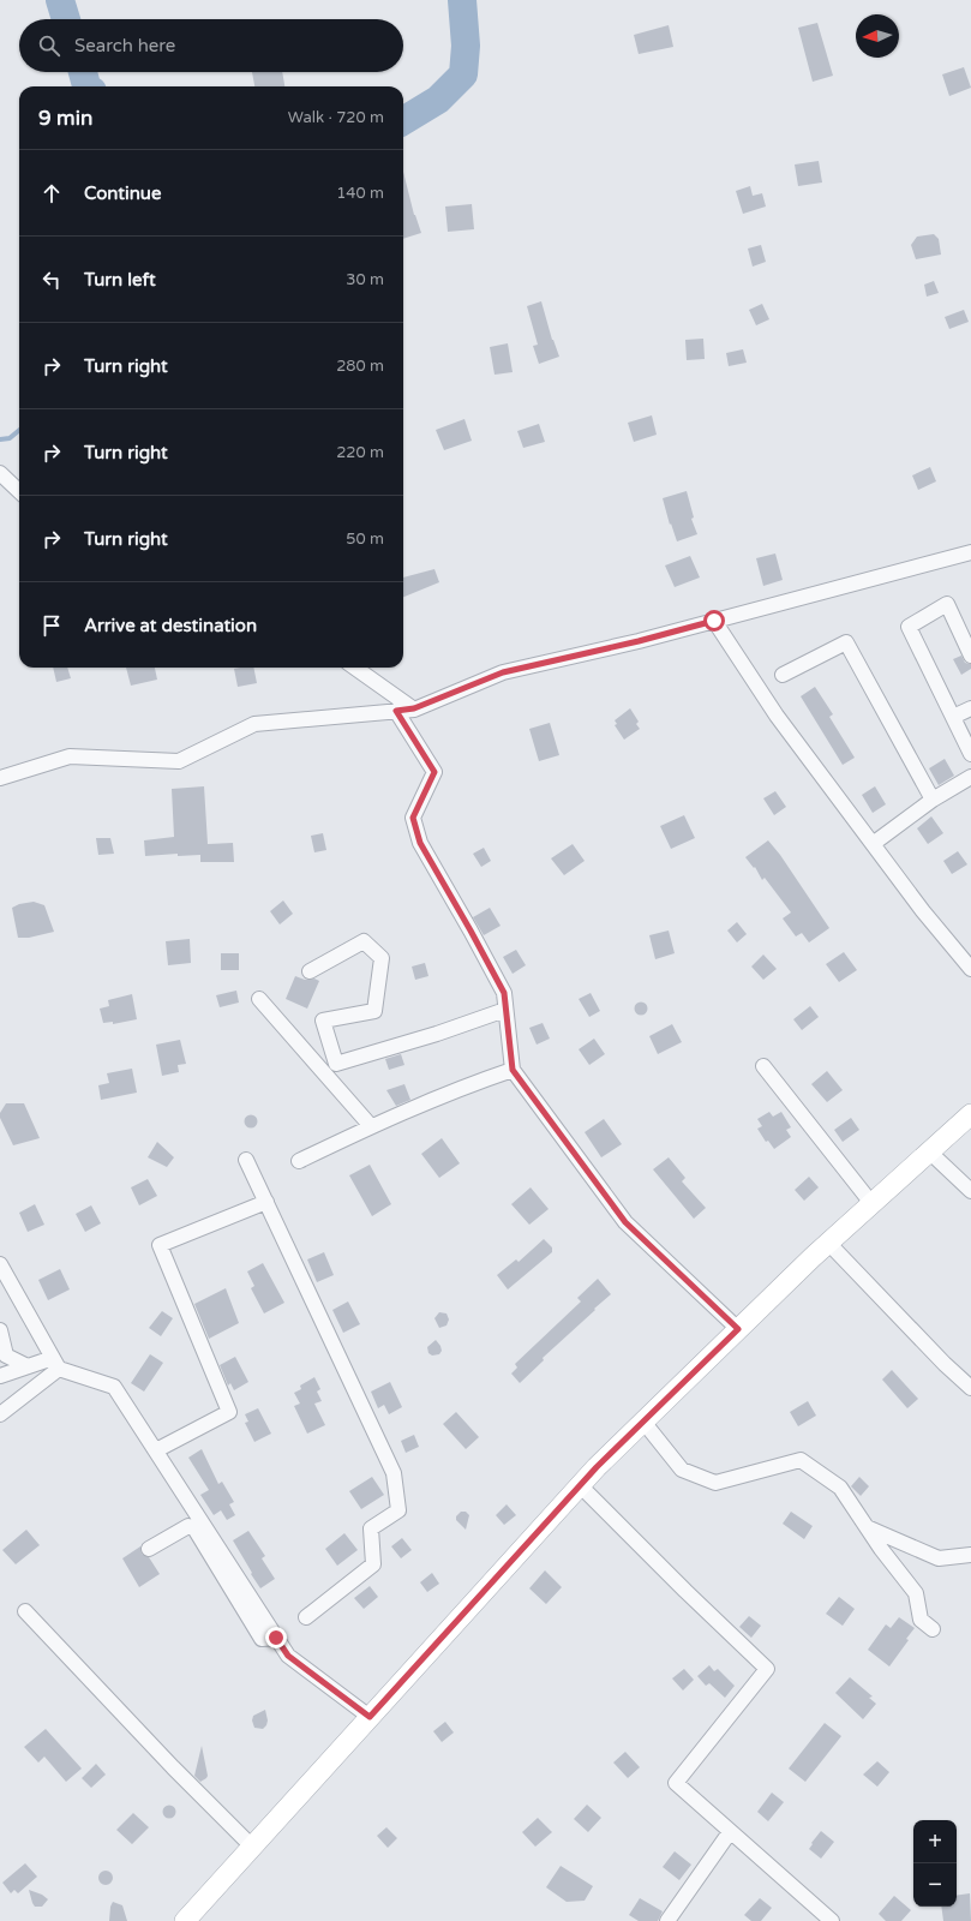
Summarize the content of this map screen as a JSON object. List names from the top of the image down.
{
  "north": "left",
  "page": {
    "search": "Search here",
    "heading": ["9 min", "Walk · 720 m"],
    "list": [
      ["Continue", "140 m"],
      ["Turn left", "30 m"],
      ["Turn right", "280 m"],
      ["Turn right", "220 m"],
      ["Turn right", "50 m"],
      "Arrive at destination"
    ],
    "map_buttons": ["+", "−"]
  }
}
